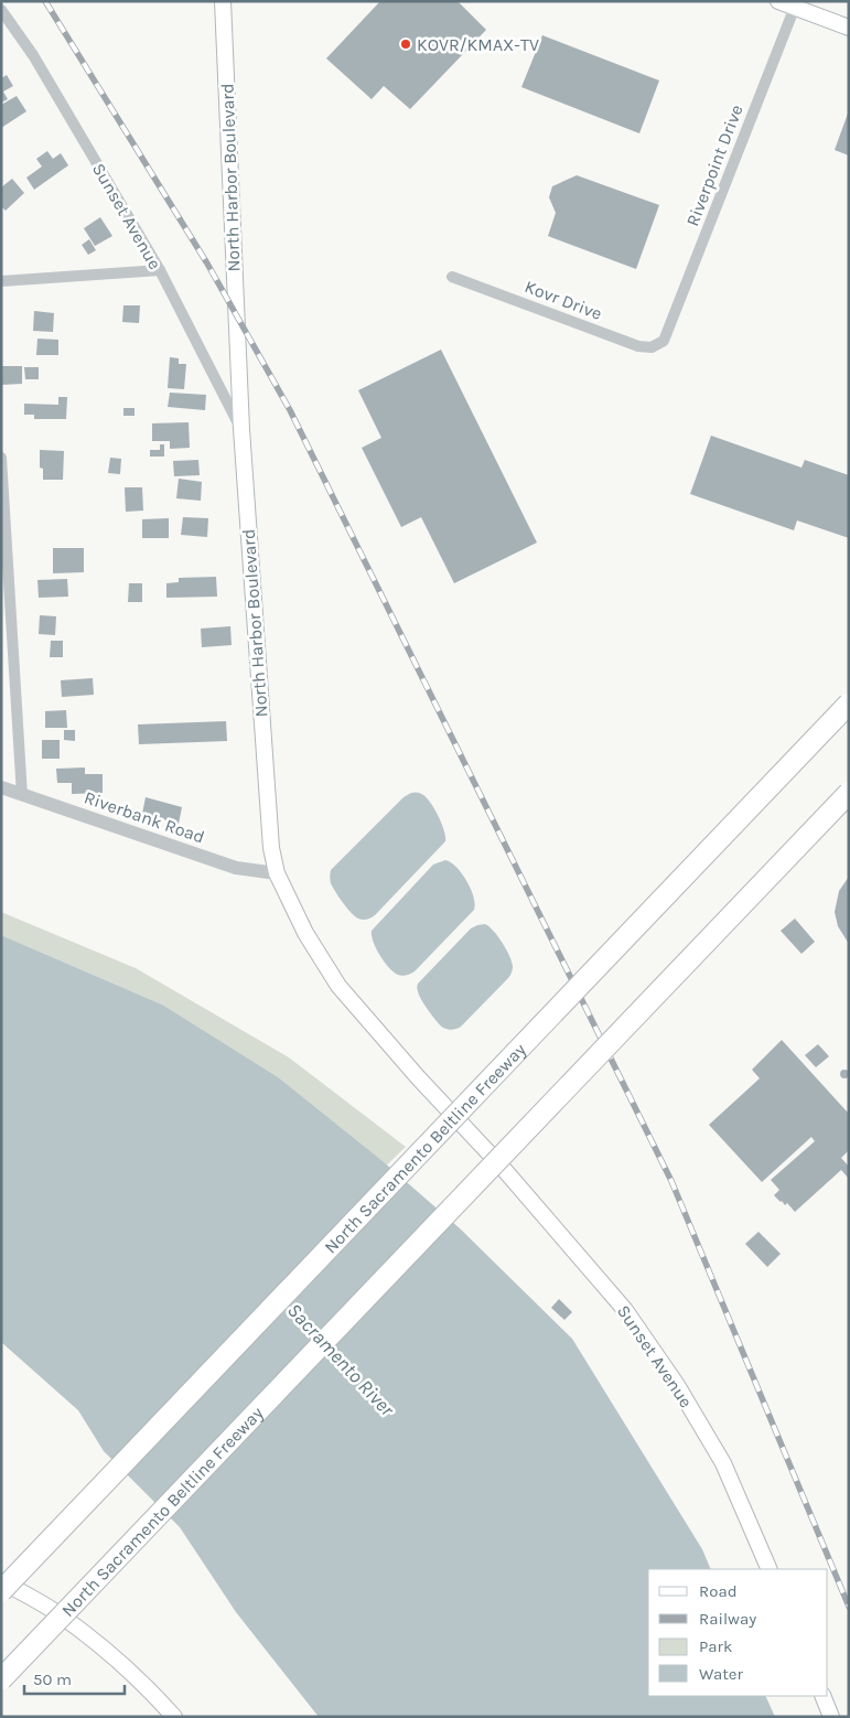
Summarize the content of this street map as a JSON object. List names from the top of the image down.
{
  "streets": {
    "highway": ["North Sacramento Beltline Freeway"],
    "main road": ["North Harbor Boulevard", "Sunset Avenue"],
    "street": ["Riverpoint Drive", "Kovr Drive", "Riverbank Road"]
  },
  "crossings": [
    ["Riverpoint Drive", "Kovr Drive"],
    ["North Harbor Boulevard", "Sunset Avenue"],
    ["North Harbor Boulevard", "Riverbank Road"]
  ],
  "water": ["Sacramento River"],
  "places": ["KOVR/KMAX-TV"],
  "legend": [
    "Road",
    "Railway",
    "Park",
    "Water"
  ],
  "scale_bar": "50 m"
}
